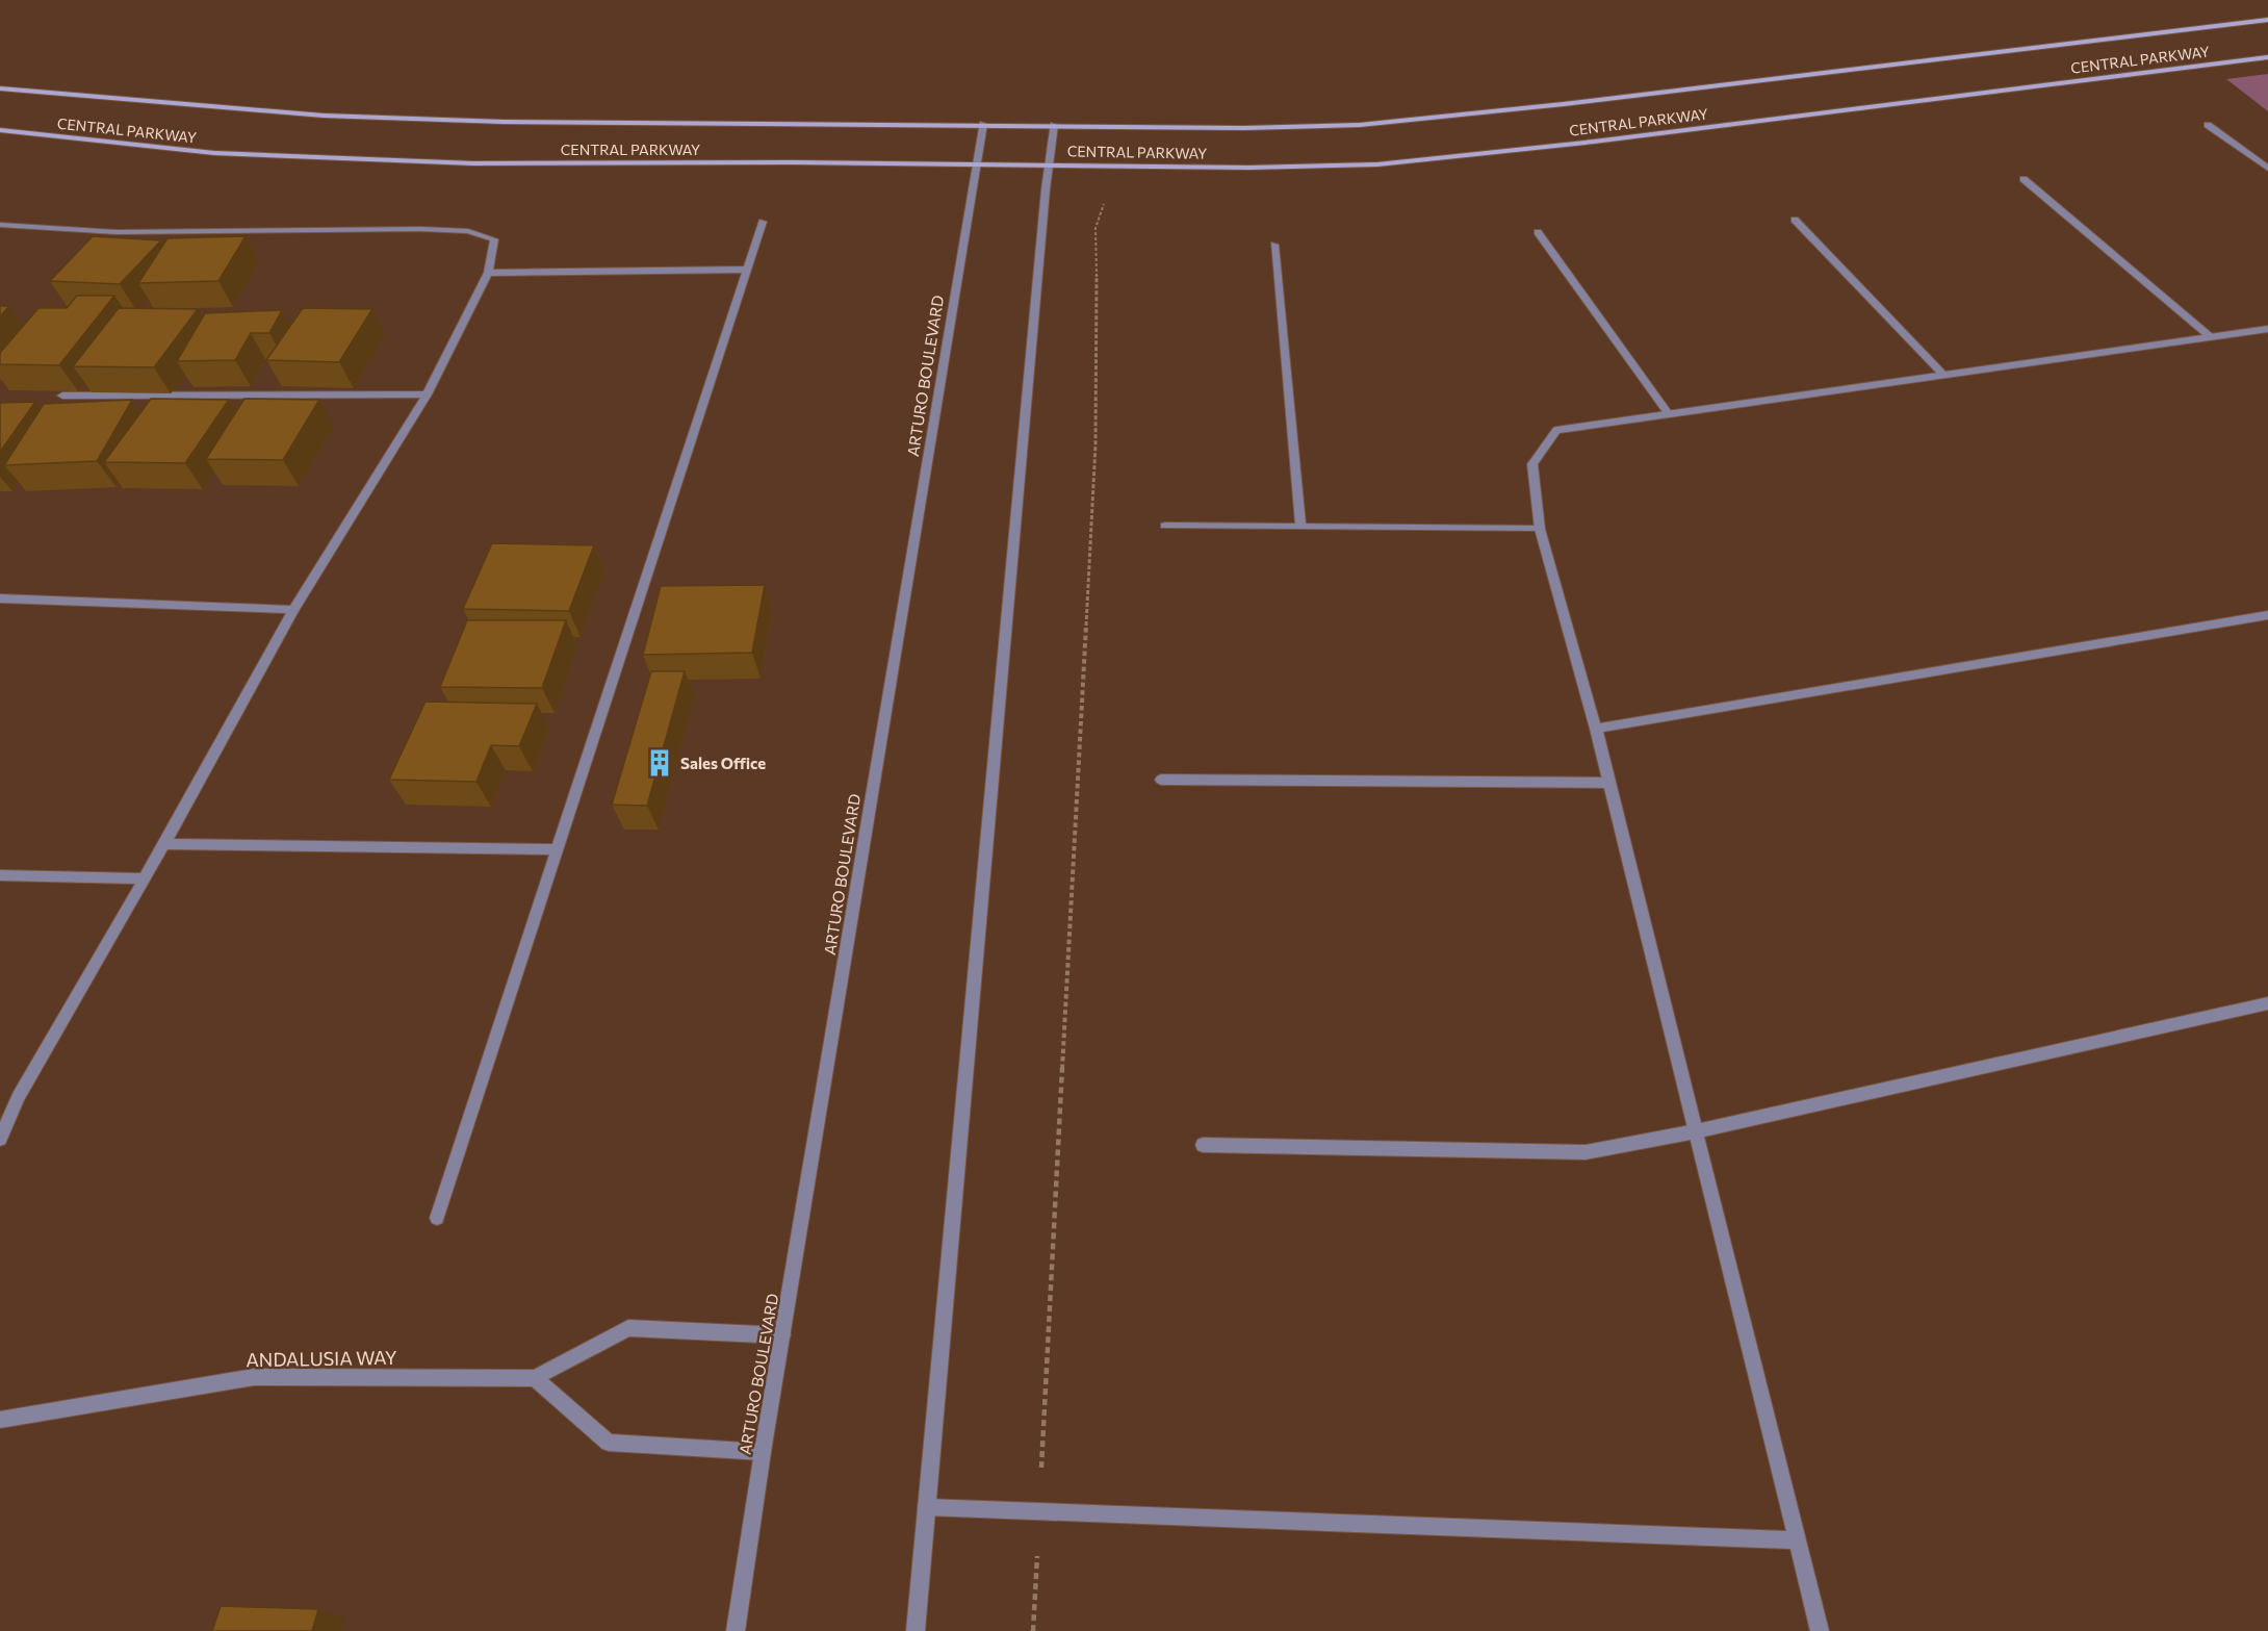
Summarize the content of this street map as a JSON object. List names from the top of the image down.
{
  "streets": {
    "main road": ["CENTRAL PARKWAY"],
    "street": ["ARTURO BOULEVARD", "ANDALUSIA WAY"]
  },
  "crossings": [
    ["CENTRAL PARKWAY", "ARTURO BOULEVARD"],
    ["ARTURO BOULEVARD", "ANDALUSIA WAY"]
  ],
  "places": {
    "building": ["Sales Office"]
  }
}
